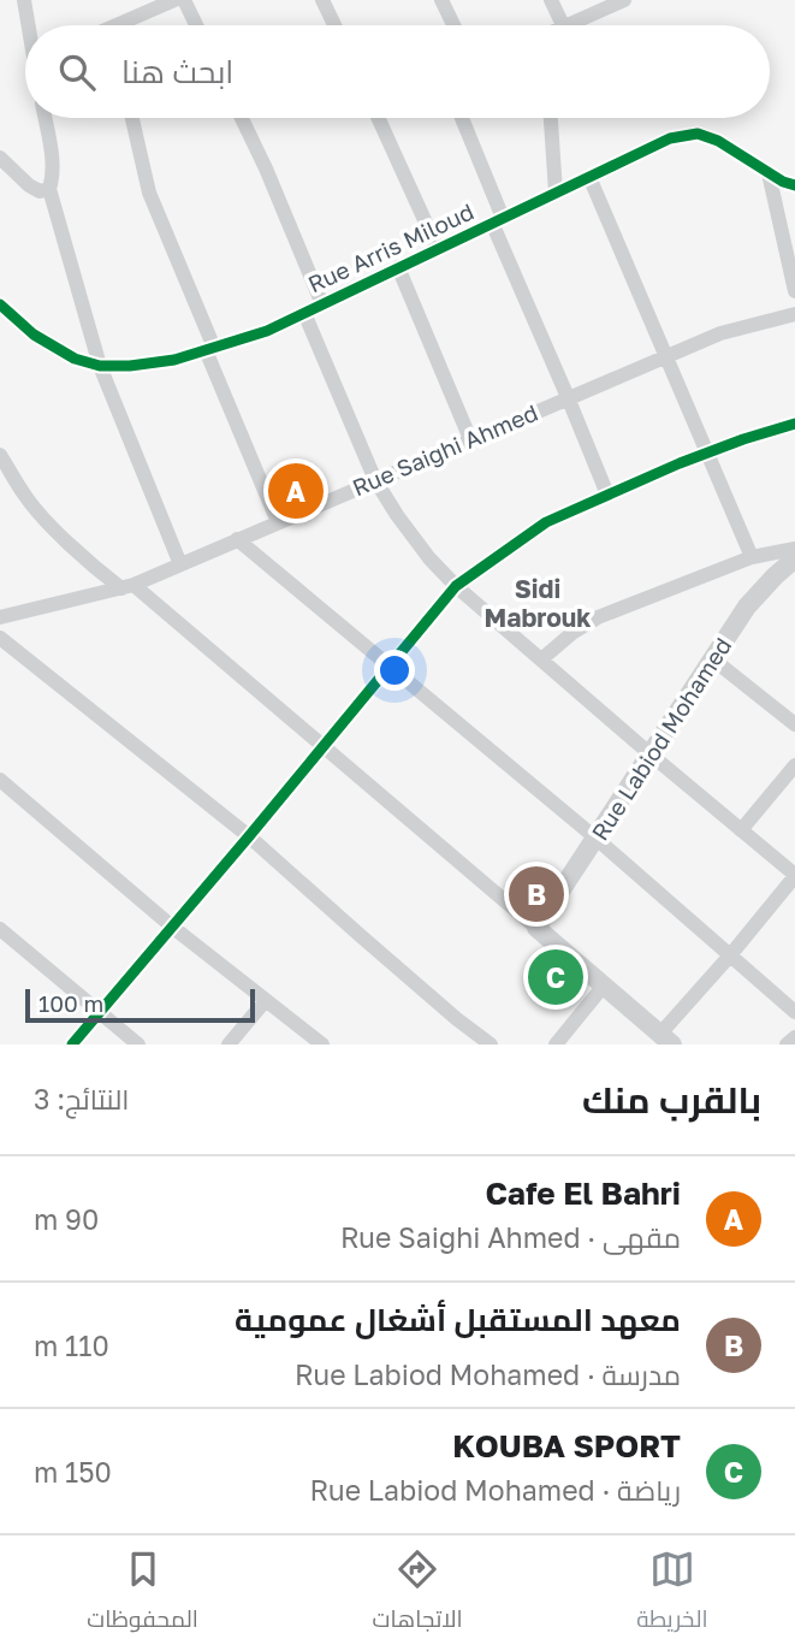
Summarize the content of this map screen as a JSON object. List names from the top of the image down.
{
  "streets": {
    "street": ["Rue Arris Miloud", "Rue Saighi Ahmed", "Rue Labiod Mohamed"]
  },
  "districts": ["Sidi Mabrouk"],
  "scale_bar": "100 m",
  "page": {
    "search": "ابحث هنا",
    "pins": ["A", "B", "C"],
    "scale": "100 m",
    "heading": ["بالقرب منك", "النتائج: 3"],
    "list": [
      {
        "mark": "A",
        "name": "Cafe El Bahri",
        "note": "مقهى · Rue Saighi Ahmed",
        "value": "90 m"
      },
      {
        "mark": "B",
        "name": "معهد المستقبل أشغال عمومية",
        "note": "مدرسة · Rue Labiod Mohamed",
        "value": "110 m"
      },
      {
        "mark": "C",
        "name": "KOUBA SPORT",
        "note": "رياضة · Rue Labiod Mohamed",
        "value": "150 m"
      }
    ],
    "nav": ["الخريطة", "الاتجاهات", "المحفوظات"]
  }
}
